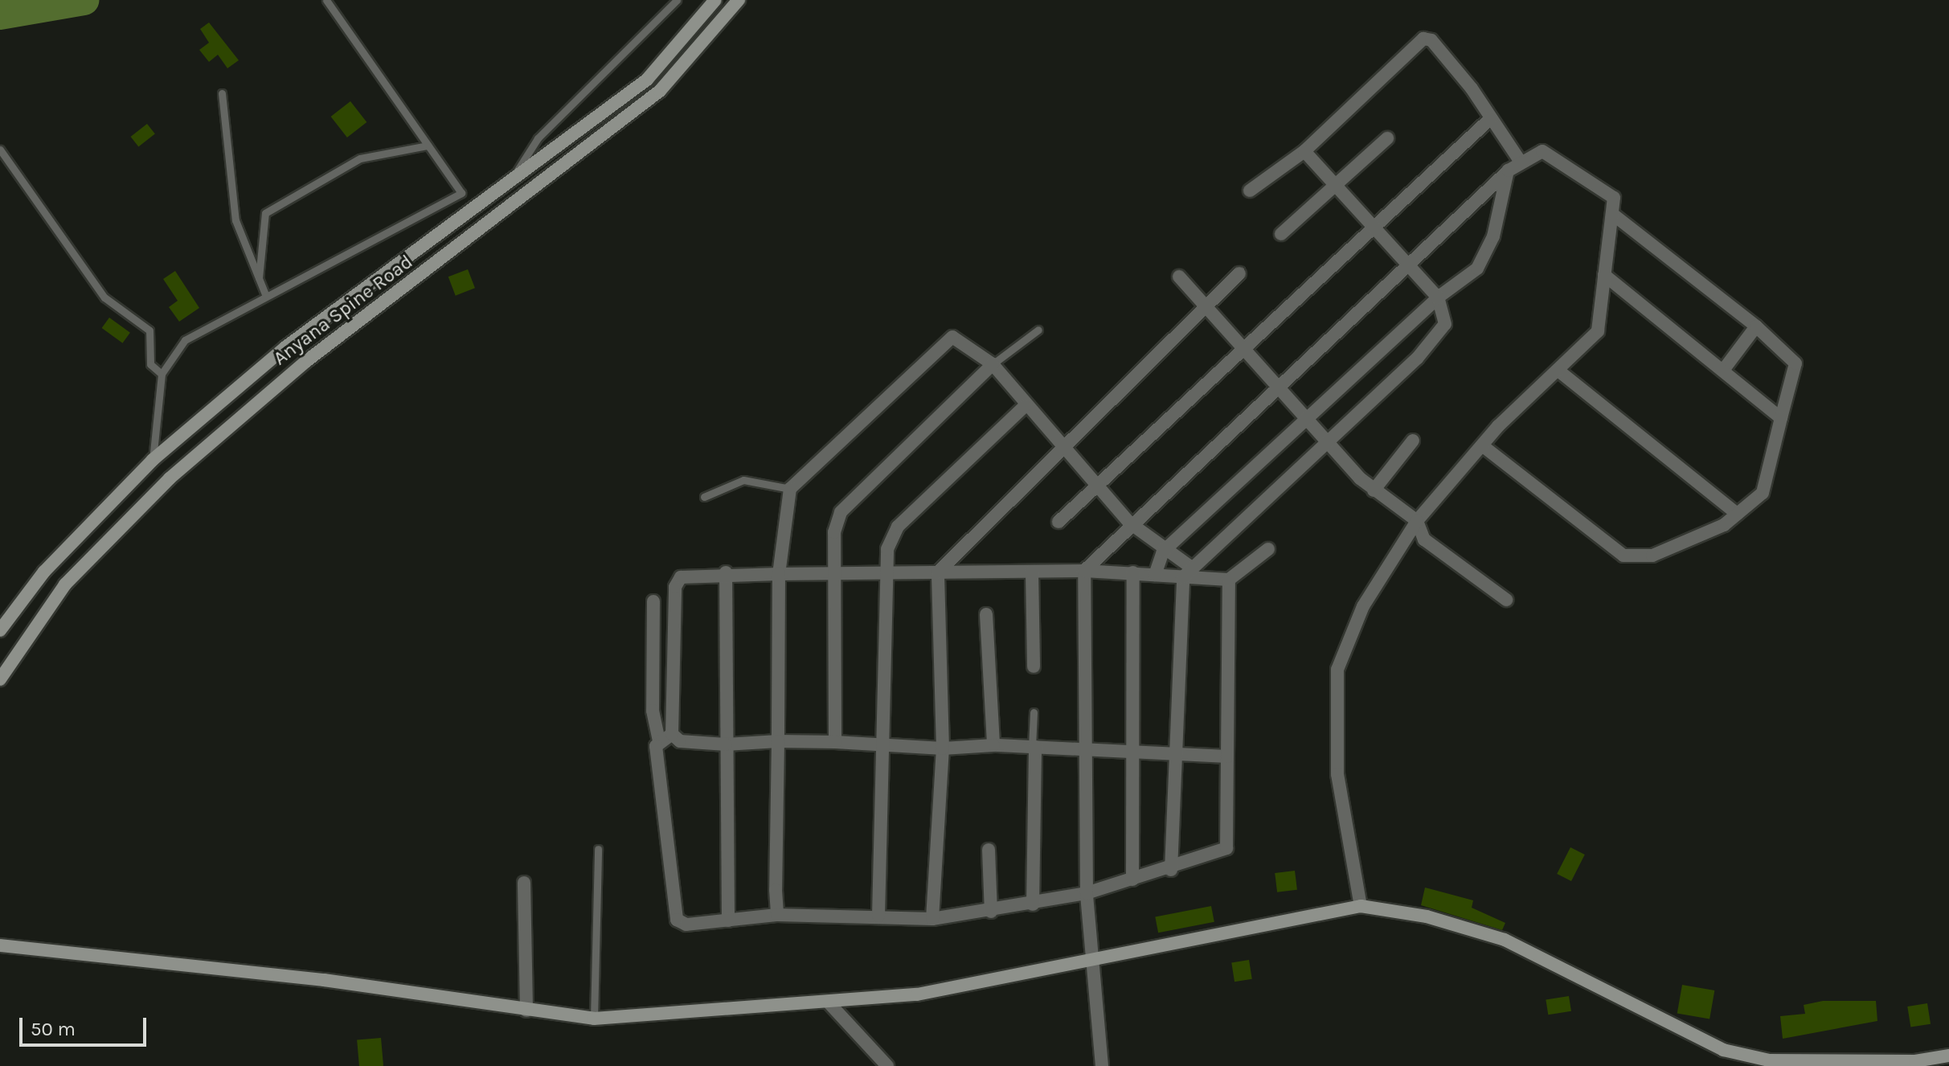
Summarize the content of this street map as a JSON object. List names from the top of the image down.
{
  "streets": {
    "street": ["Anyana Spine Road"]
  },
  "scale_bar": "50 m"
}
